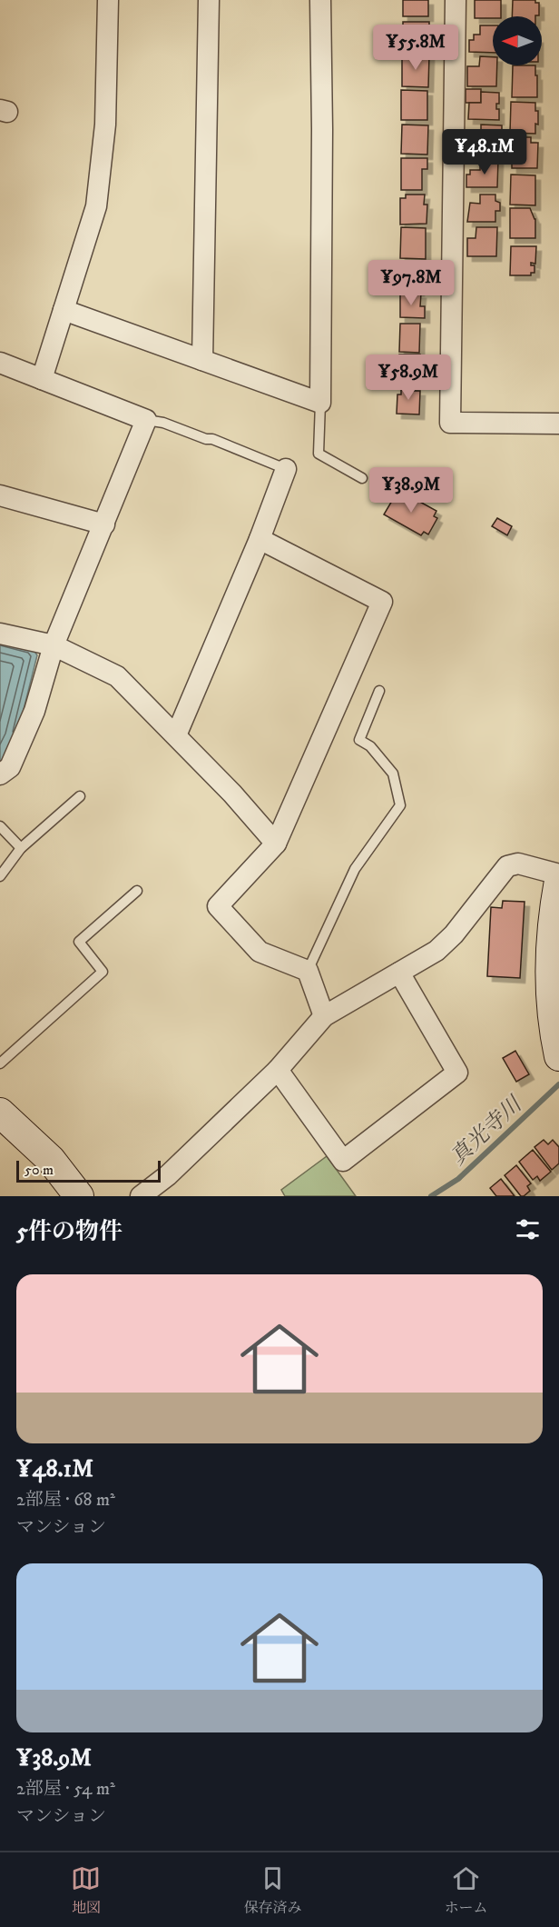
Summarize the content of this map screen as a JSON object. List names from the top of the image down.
{
  "water": ["真光寺川"],
  "scale_bar": "50 m",
  "north": "left",
  "page": {
    "price": [
      "¥55.8M",
      "¥48.1M",
      "¥97.8M",
      "¥58.9M",
      "¥38.9M"
    ],
    "scale": "50 m",
    "heading": "5件の物件",
    "list": [
      {
        "name": "¥48.1M",
        "note": "2部屋 · 68 m² · マンション"
      },
      {
        "name": "¥38.9M",
        "note": "2部屋 · 54 m² · マンション"
      }
    ],
    "tabs": ["地図", "保存済み", "ホーム"]
  }
}
